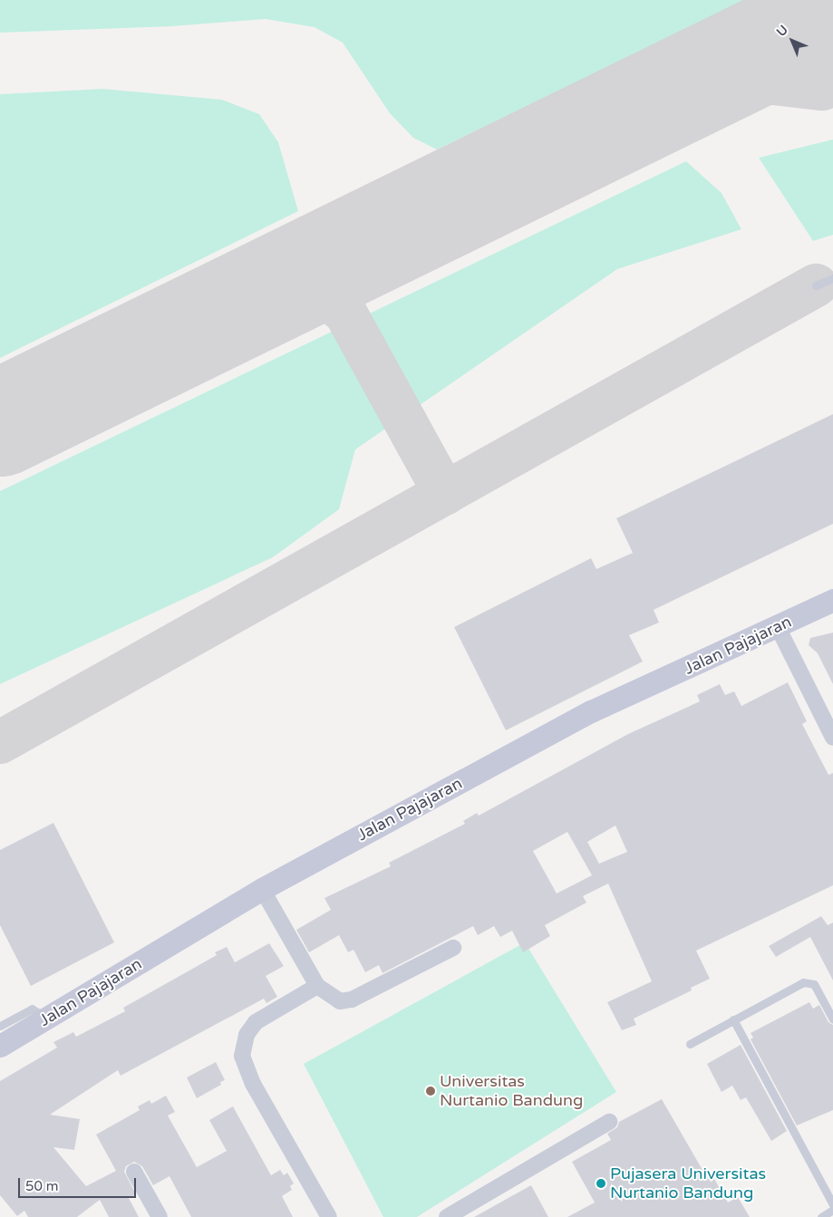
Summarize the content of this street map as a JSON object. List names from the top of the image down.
{
  "streets": {
    "main road": ["Jalan Pajajaran"]
  },
  "places": ["Universitas Nurtanio Bandung", "Pujasera Universitas Nurtanio Bandung"],
  "scale_bar": "50 m",
  "north": "top left"
}
